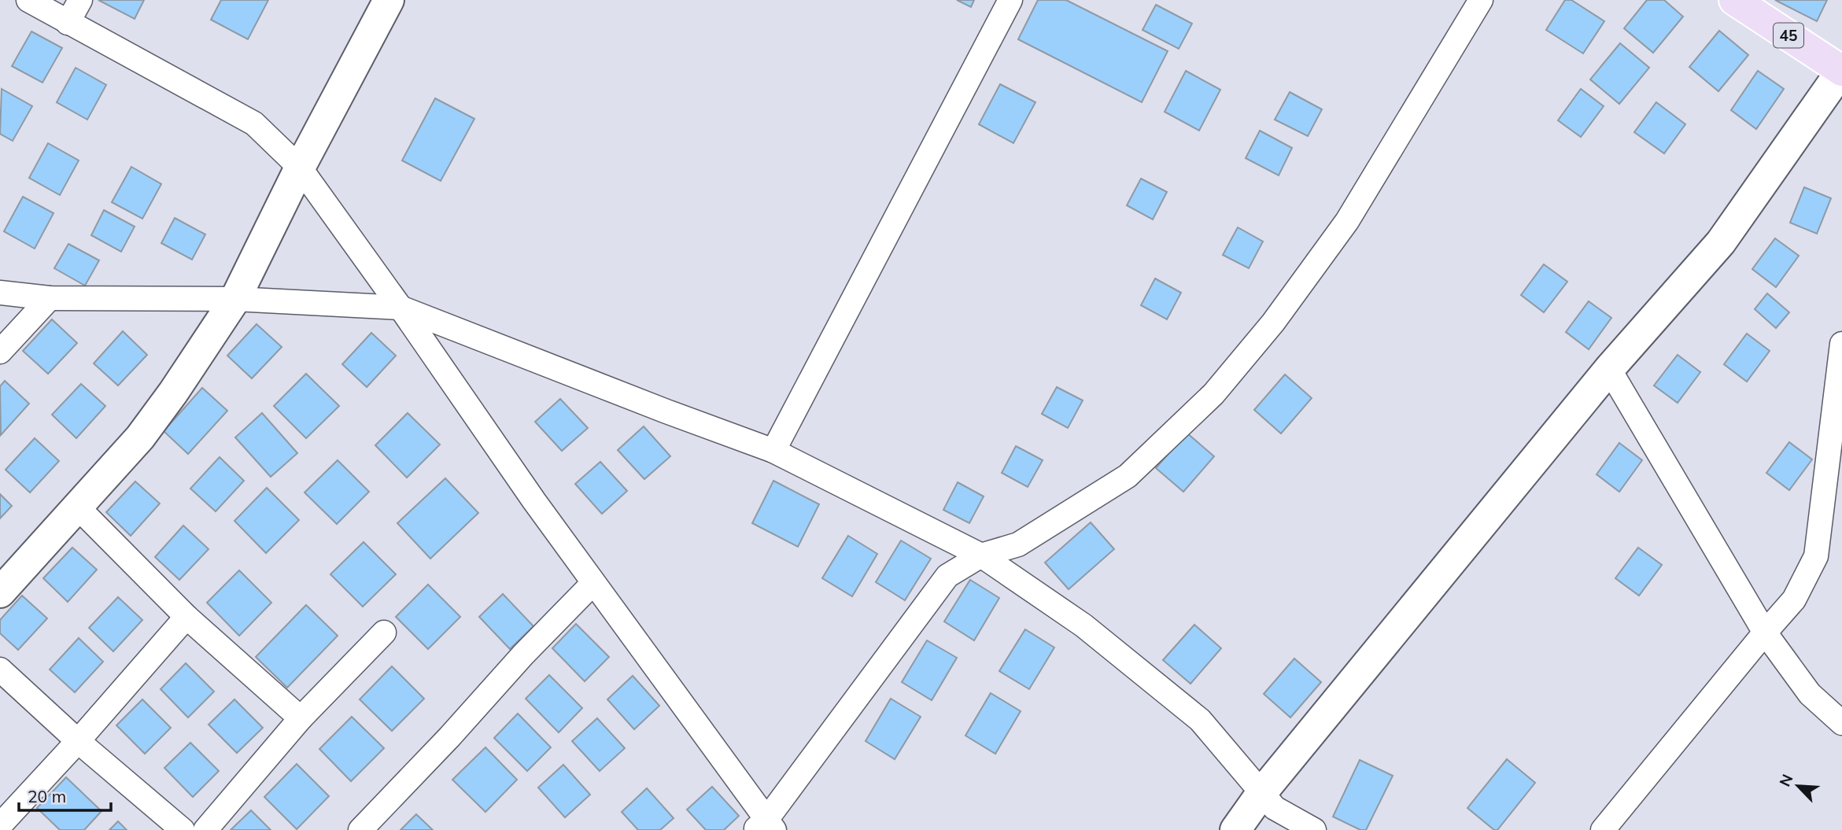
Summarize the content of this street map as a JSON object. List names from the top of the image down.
{
  "streets": {
    "main road": ["45"]
  },
  "scale_bar": "20 m",
  "north": "top left"
}
